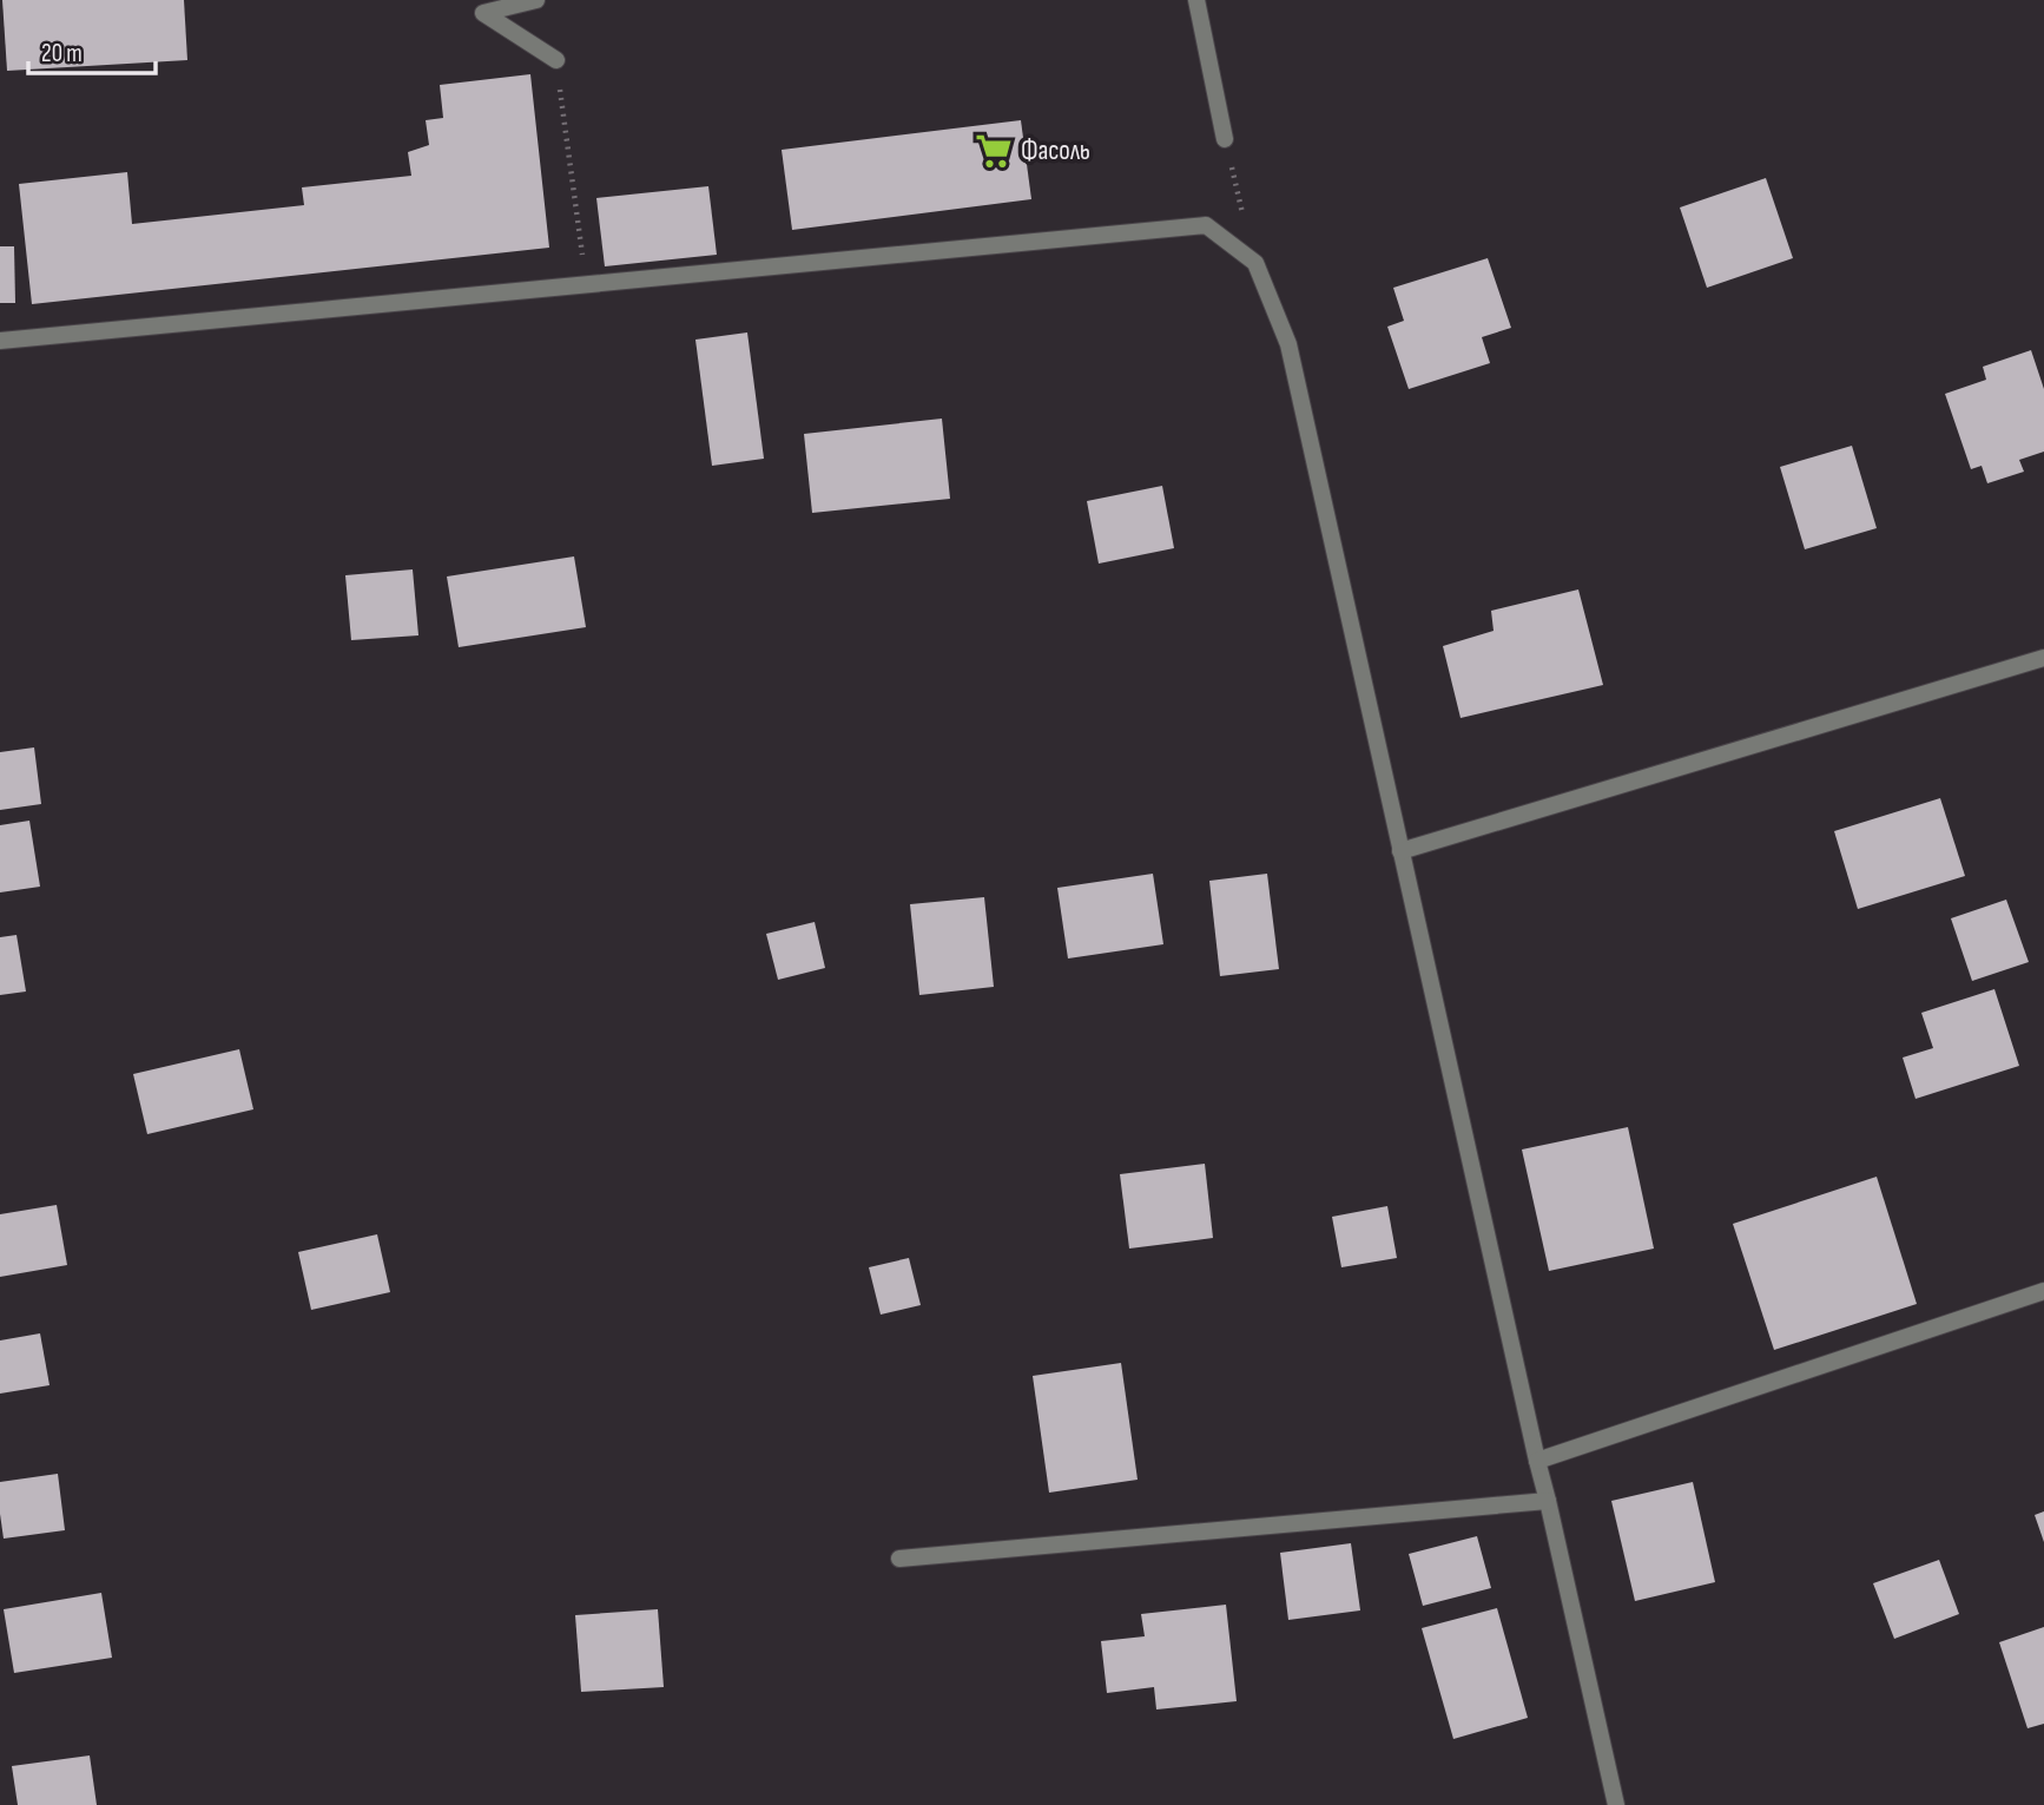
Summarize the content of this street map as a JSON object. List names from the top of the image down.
{
  "places": {
    "supermarket": ["Фасоль"]
  },
  "scale_bar": "20 m"
}
